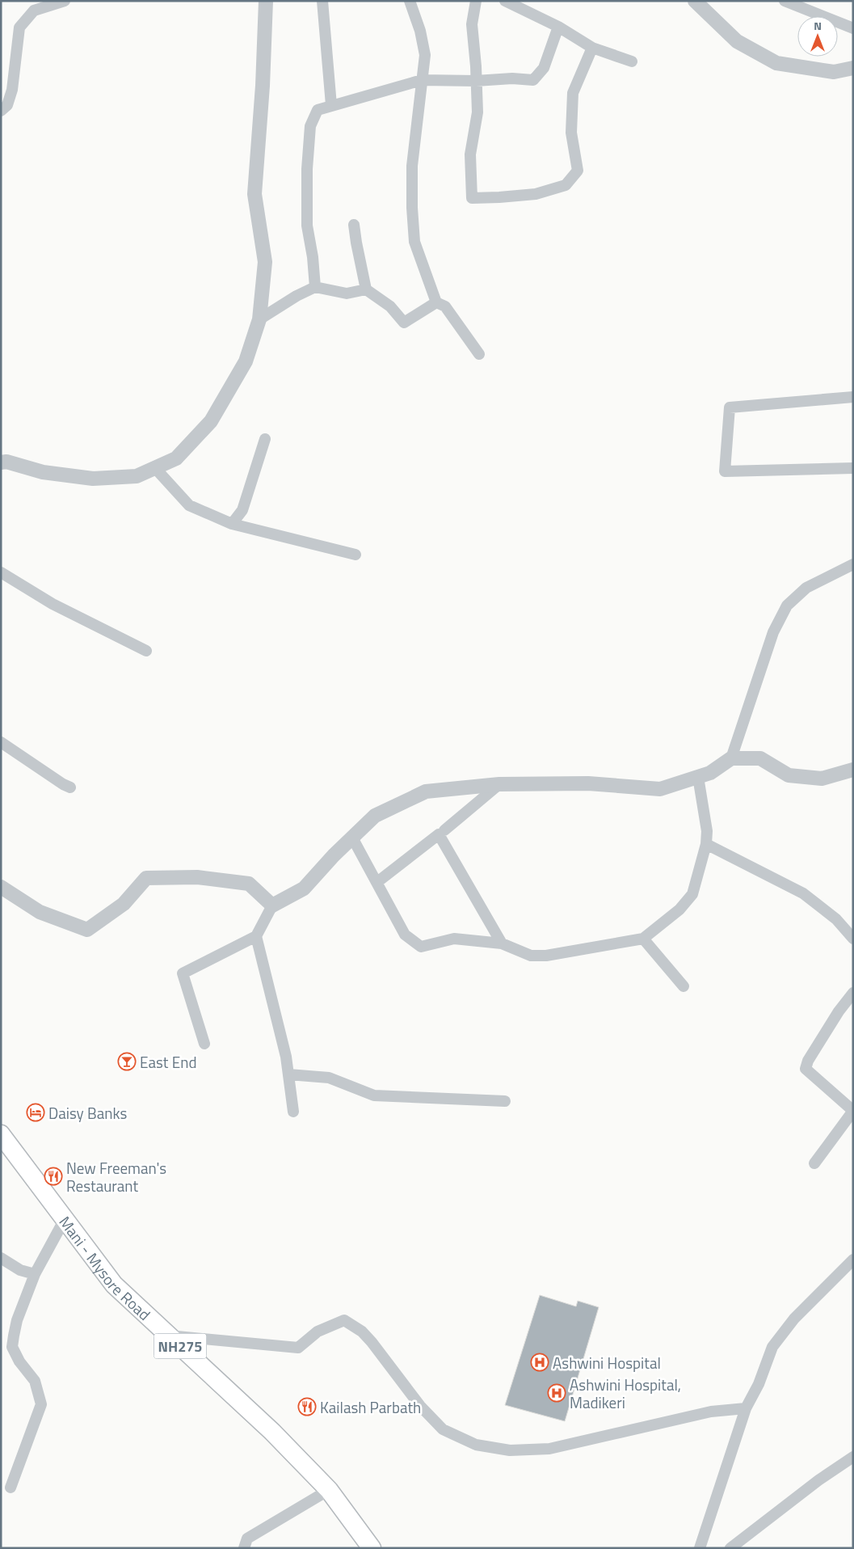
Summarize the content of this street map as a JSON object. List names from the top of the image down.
{
  "streets": {
    "highway": ["Mani - Mysore Road", "NH275"]
  },
  "places": {
    "bar": ["East End"],
    "hotel": ["Daisy Banks"],
    "restaurant": ["New Freeman's Restaurant", "Kailash Parbath"],
    "hospital": ["Ashwini Hospital", "Ashwini Hospital, Madikeri"]
  },
  "north": "top"
}
